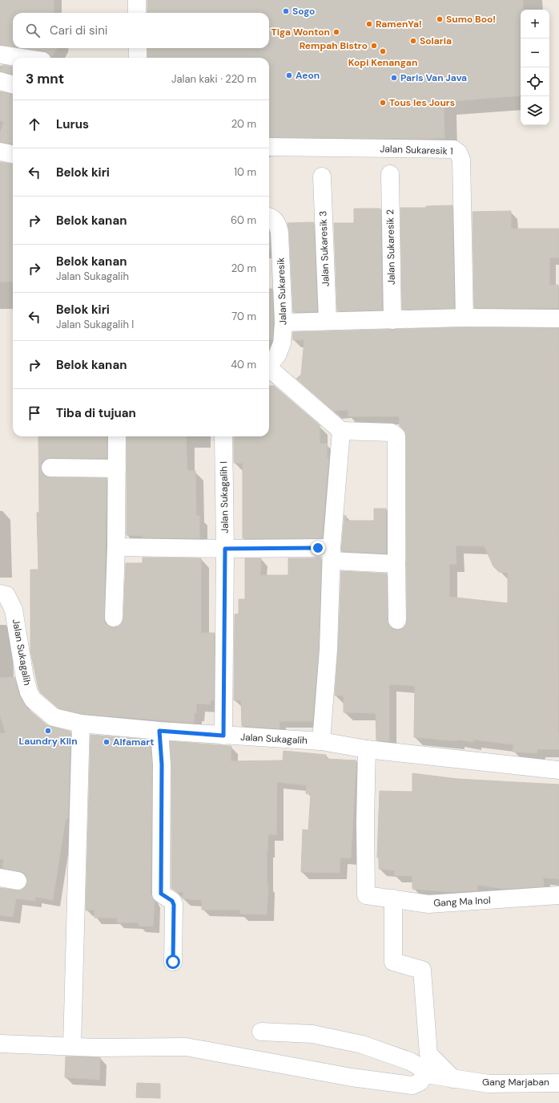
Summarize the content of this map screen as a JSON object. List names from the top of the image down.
{
  "streets": {
    "street": [
      "Jalan Sukaresik 1",
      "Jalan Sukaresik 2",
      "Jalan Sukaresik 3",
      "Jalan Sukaresik",
      "Jalan Sukagalih I",
      "Jalan Sukagalih",
      "Gang Ma Inol",
      "Gang Marjaban"
    ]
  },
  "crossings": [
    ["Jalan Sukagalih I", "Jalan Sukagalih"],
    ["Jalan Sukagalih", "Gang Ma Inol"]
  ],
  "places": [
    "Sogo",
    "Sumo Boo!",
    "RamenYa!",
    "Tiga Wonton",
    "Solaria",
    "Rempah Bistro",
    "Kopi Kenangan",
    "Aeon",
    "Paris Van Java",
    "Tous les Jours",
    "Laundry Klin",
    "Alfamart"
  ],
  "page": {
    "map_buttons": ["+", "−"],
    "search": "Cari di sini",
    "heading": ["3 mnt", "Jalan kaki · 220 m"],
    "list": [
      ["Lurus", "20 m"],
      ["Belok kiri", "10 m"],
      ["Belok kanan", "60 m"],
      ["Belok kanan", "Jalan Sukagalih", "20 m"],
      ["Belok kiri", "Jalan Sukagalih I", "70 m"],
      ["Belok kanan", "40 m"],
      "Tiba di tujuan"
    ]
  }
}
